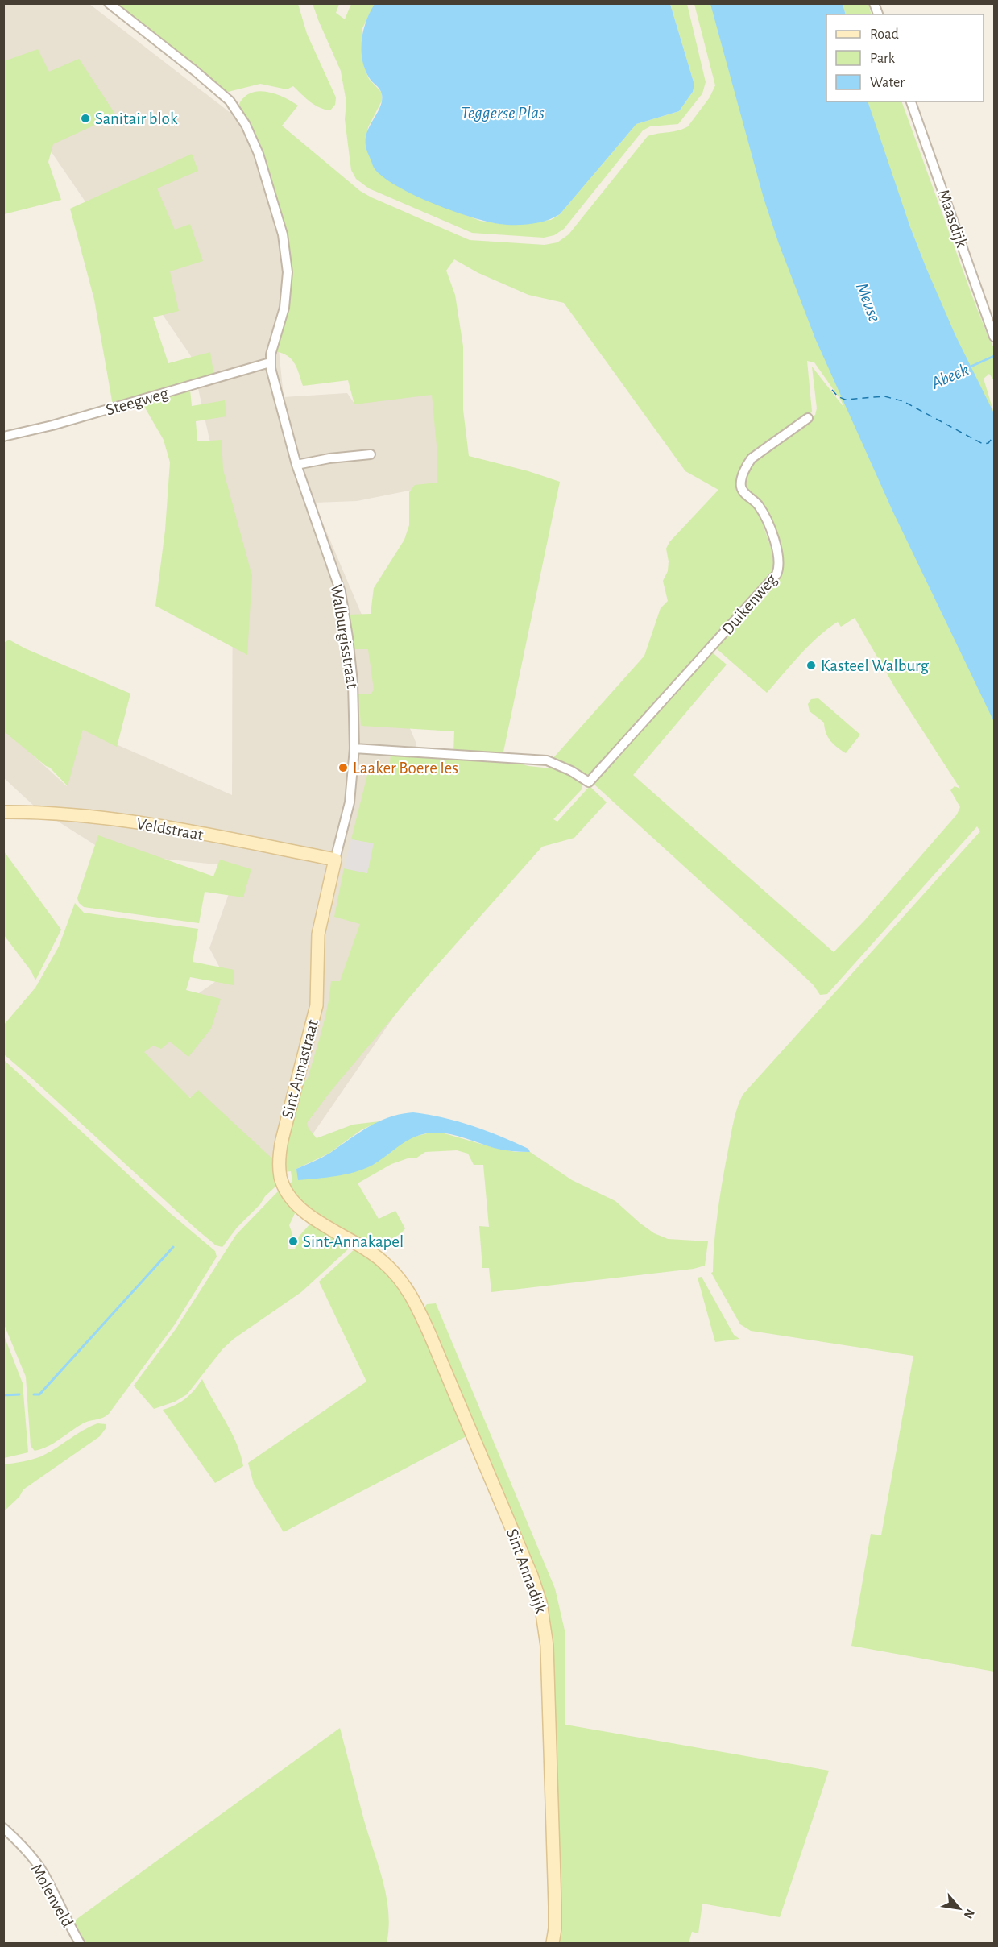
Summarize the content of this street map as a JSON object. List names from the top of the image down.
{
  "streets": {
    "street": [
      "Maasdijk",
      "Steegweg",
      "Duikenweg",
      "Walburgisstraat",
      "Veldstraat",
      "Sint Annastraat",
      "Sint Annadijk",
      "Molenveld"
    ]
  },
  "crossings": [
    ["Steegweg", "Walburgisstraat"],
    ["Duikenweg", "Walburgisstraat"],
    ["Walburgisstraat", "Veldstraat"],
    ["Walburgisstraat", "Sint Annastraat"],
    ["Veldstraat", "Sint Annastraat"],
    ["Sint Annastraat", "Sint Annadijk"]
  ],
  "water": ["Teggerse Plas", "Meuse", "Abeek"],
  "places": [
    "Sanitair blok",
    "Kasteel Walburg",
    "Laaker Boere Ies",
    "Sint-Annakapel"
  ],
  "legend": ["Road", "Park", "Water"],
  "north": "bottom right"
}
